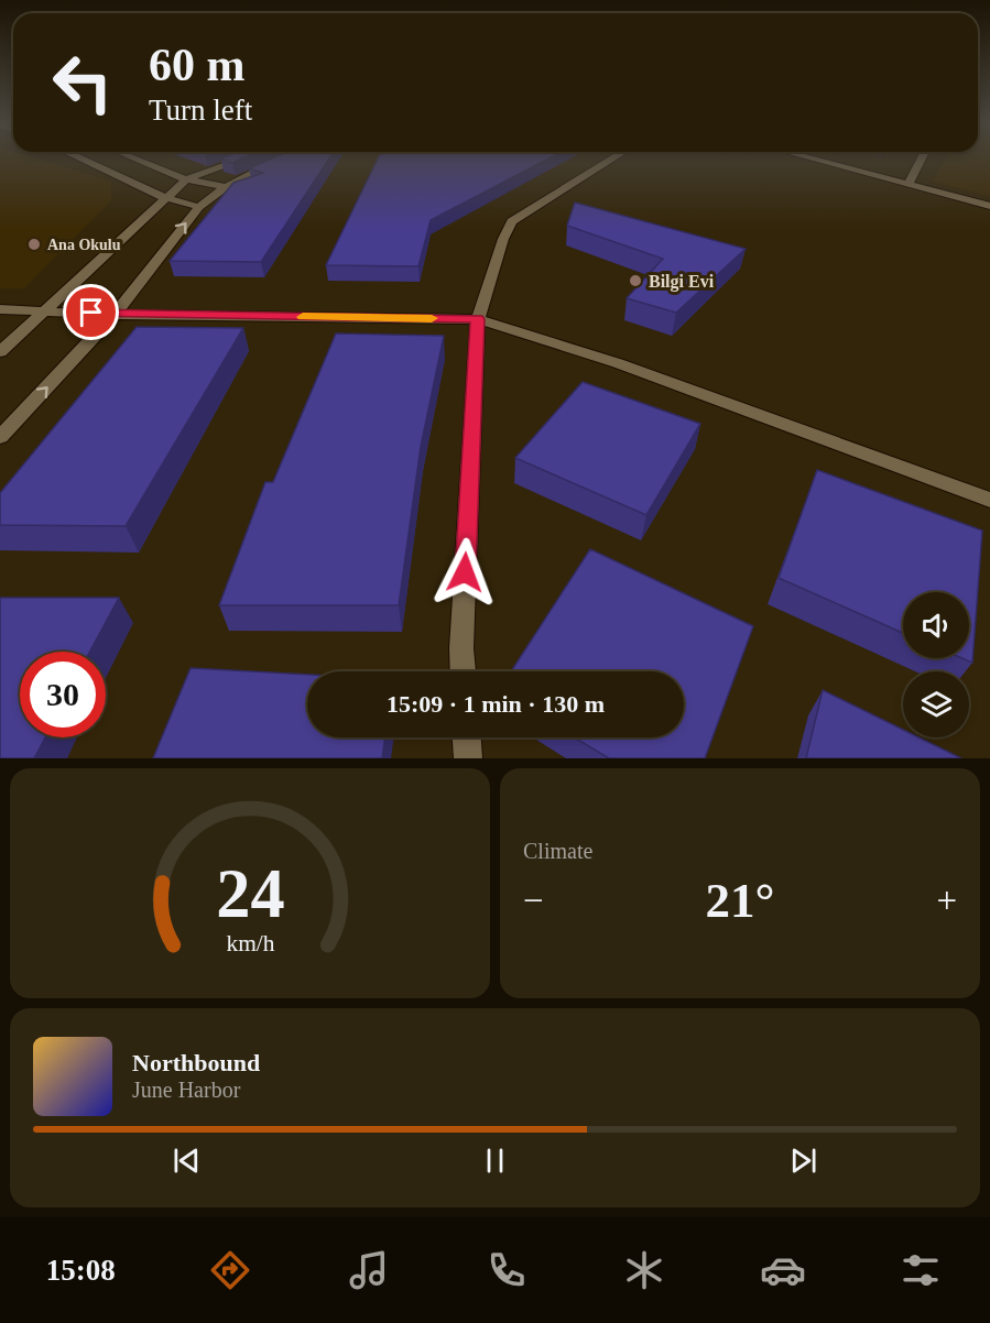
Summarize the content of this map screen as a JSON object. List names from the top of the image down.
{
  "places": ["Ana Okulu", "Bilgi Evi"],
  "page": {
    "turn": ["60 m", "Turn left"],
    "limit": "30",
    "trip": "15:09 · 1 min · 130 m",
    "tile": "Climate",
    "heat": ["−", "21°", "+"],
    "song": ["Northbound", "June Harbor"],
    "tabs": "15:08",
    "gauge": ["24", "km/h"]
  }
}
